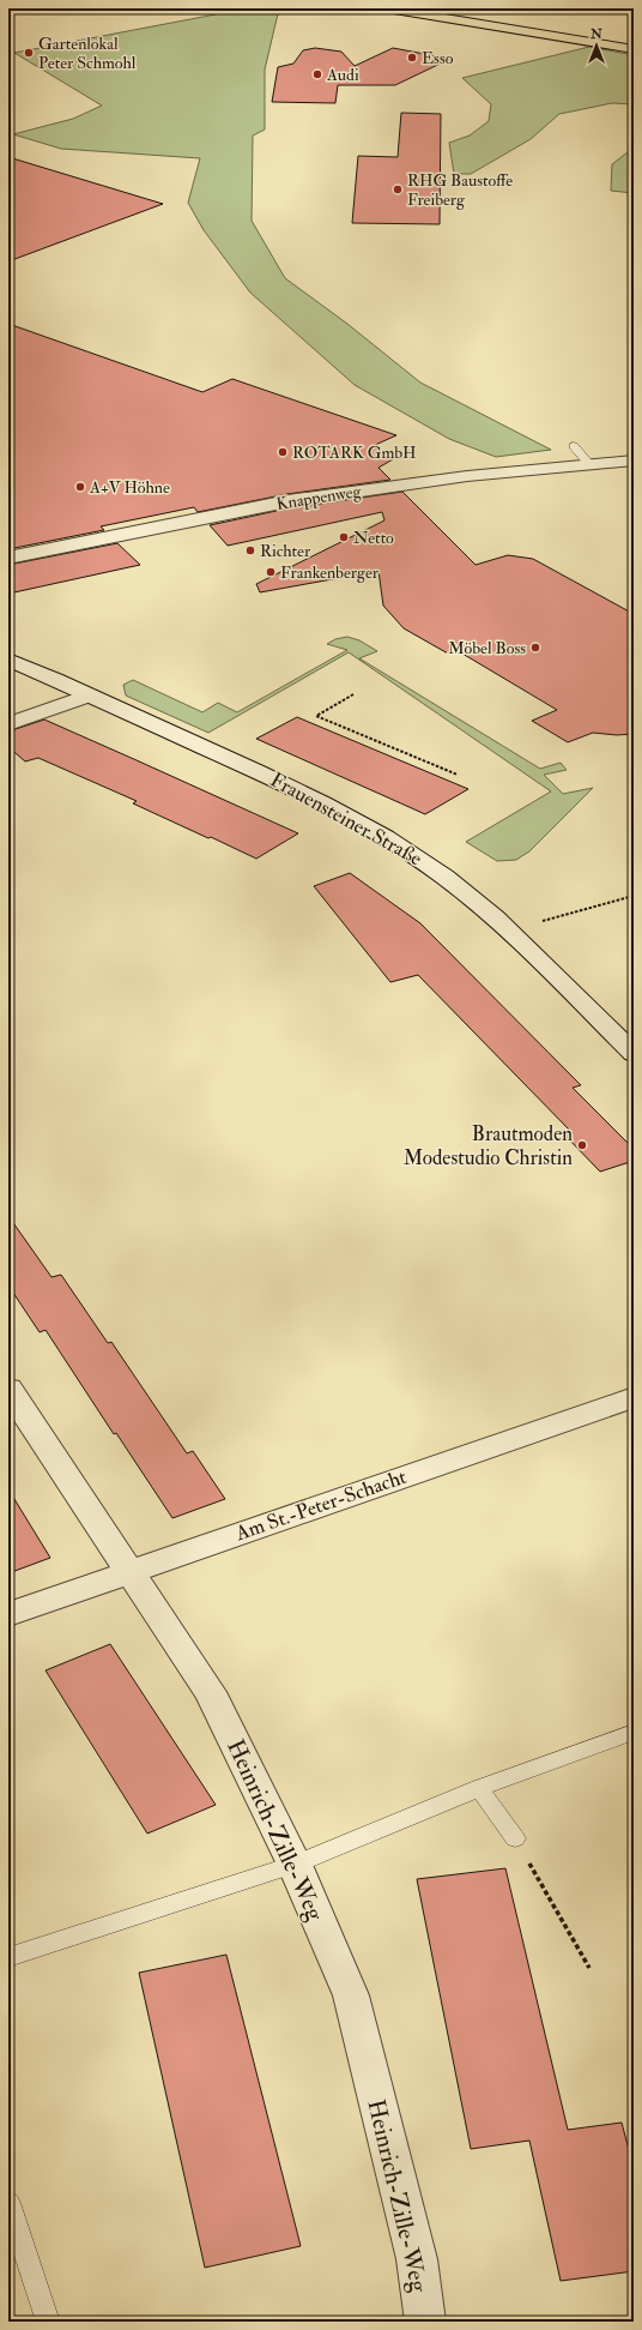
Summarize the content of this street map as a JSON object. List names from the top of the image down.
{
  "streets": {
    "street": [
      "Knappenweg",
      "Frauensteiner Straße",
      "Am St.-Peter-Schacht",
      "Heinrich-Zille-Weg"
    ]
  },
  "crossings": [
    ["Am St.-Peter-Schacht", "Heinrich-Zille-Weg"]
  ],
  "places": [
    "Gartenlokal Peter Schmohl",
    "Esso",
    "Audi",
    "RHG Baustoffe Freiberg",
    "ROTARK GmbH",
    "A+V Höhne",
    "Netto",
    "Richter",
    "Frankenberger",
    "Möbel Boss",
    "Brautmoden Modestudio Christin"
  ],
  "north": "top"
}
